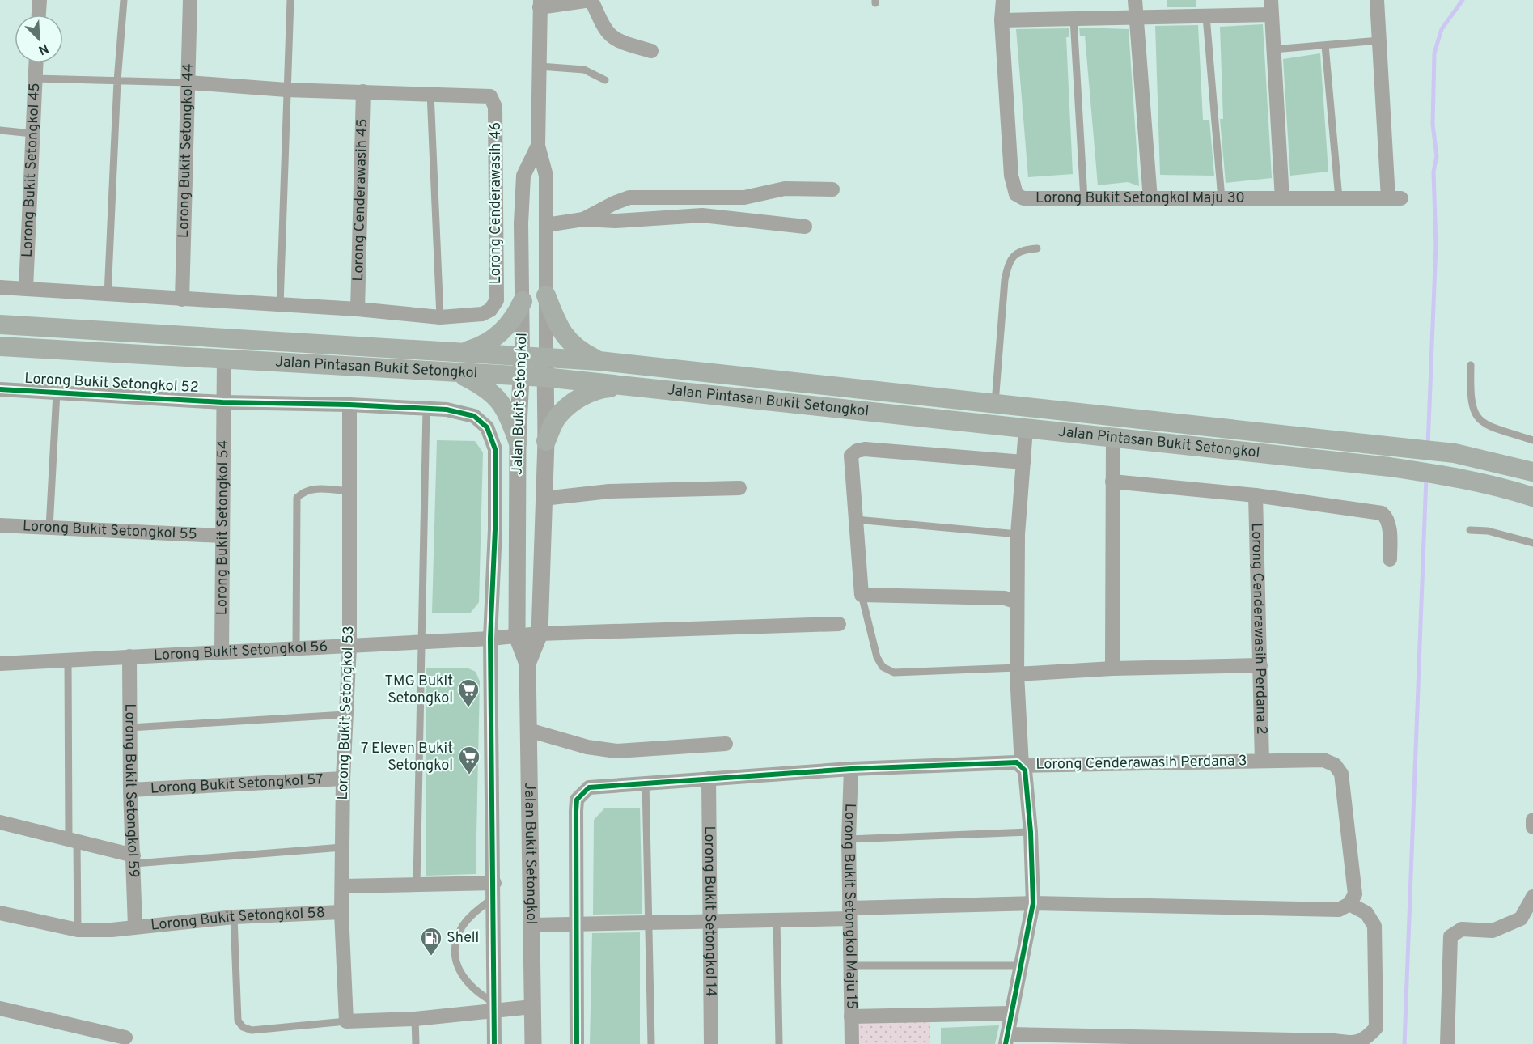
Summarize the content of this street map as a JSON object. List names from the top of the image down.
{
  "streets": {
    "main road": ["Jalan Pintasan Bukit Setongkol"],
    "street": [
      "Lorong Bukit Setongkol 44",
      "Lorong Bukit Setongkol 45",
      "Lorong Bukit Setongkol Maju 30",
      "Lorong Cenderawasih 45",
      "Lorong Cenderawasih 46",
      "Lorong Bukit Setongkol 52",
      "Jalan Bukit Setongkol",
      "Lorong Bukit Setongkol 54",
      "Lorong Bukit Setongkol 55",
      "Lorong Cenderawasih Perdana 2",
      "Lorong Bukit Setongkol 56",
      "Lorong Bukit Setongkol 53",
      "Lorong Cenderawasih Perdana 3",
      "Lorong Bukit Setongkol 57",
      "Lorong Bukit Setongkol 59",
      "Lorong Bukit Setongkol Maju 15",
      "Lorong Bukit Setongkol 14",
      "Lorong Bukit Setongkol 58"
    ]
  },
  "crossings": [
    ["Jalan Pintasan Bukit Setongkol", "Jalan Bukit Setongkol"],
    ["Jalan Pintasan Bukit Setongkol", "Lorong Bukit Setongkol 54"],
    ["Lorong Bukit Setongkol 52", "Lorong Bukit Setongkol 54"],
    ["Lorong Bukit Setongkol 52", "Lorong Bukit Setongkol 56"],
    ["Lorong Bukit Setongkol 52", "Lorong Bukit Setongkol 53"],
    ["Jalan Bukit Setongkol", "Lorong Bukit Setongkol 56"],
    ["Lorong Bukit Setongkol 54", "Lorong Bukit Setongkol 55"],
    ["Lorong Bukit Setongkol 54", "Lorong Bukit Setongkol 56"],
    ["Lorong Cenderawasih Perdana 2", "Lorong Cenderawasih Perdana 3"],
    ["Lorong Bukit Setongkol 56", "Lorong Bukit Setongkol 53"],
    ["Lorong Bukit Setongkol 56", "Lorong Bukit Setongkol 59"],
    ["Lorong Bukit Setongkol 53", "Lorong Bukit Setongkol 57"],
    ["Lorong Bukit Setongkol 53", "Lorong Bukit Setongkol 58"],
    ["Lorong Cenderawasih Perdana 3", "Lorong Bukit Setongkol Maju 15"],
    ["Lorong Cenderawasih Perdana 3", "Lorong Bukit Setongkol 14"],
    ["Lorong Bukit Setongkol 57", "Lorong Bukit Setongkol 59"],
    ["Lorong Bukit Setongkol 59", "Lorong Bukit Setongkol 58"]
  ],
  "places": {
    "supermarket": ["TMG Bukit Setongkol", "7 Eleven Bukit Setongkol"],
    "fuel station": ["Shell"]
  },
  "north": "bottom right"
}
